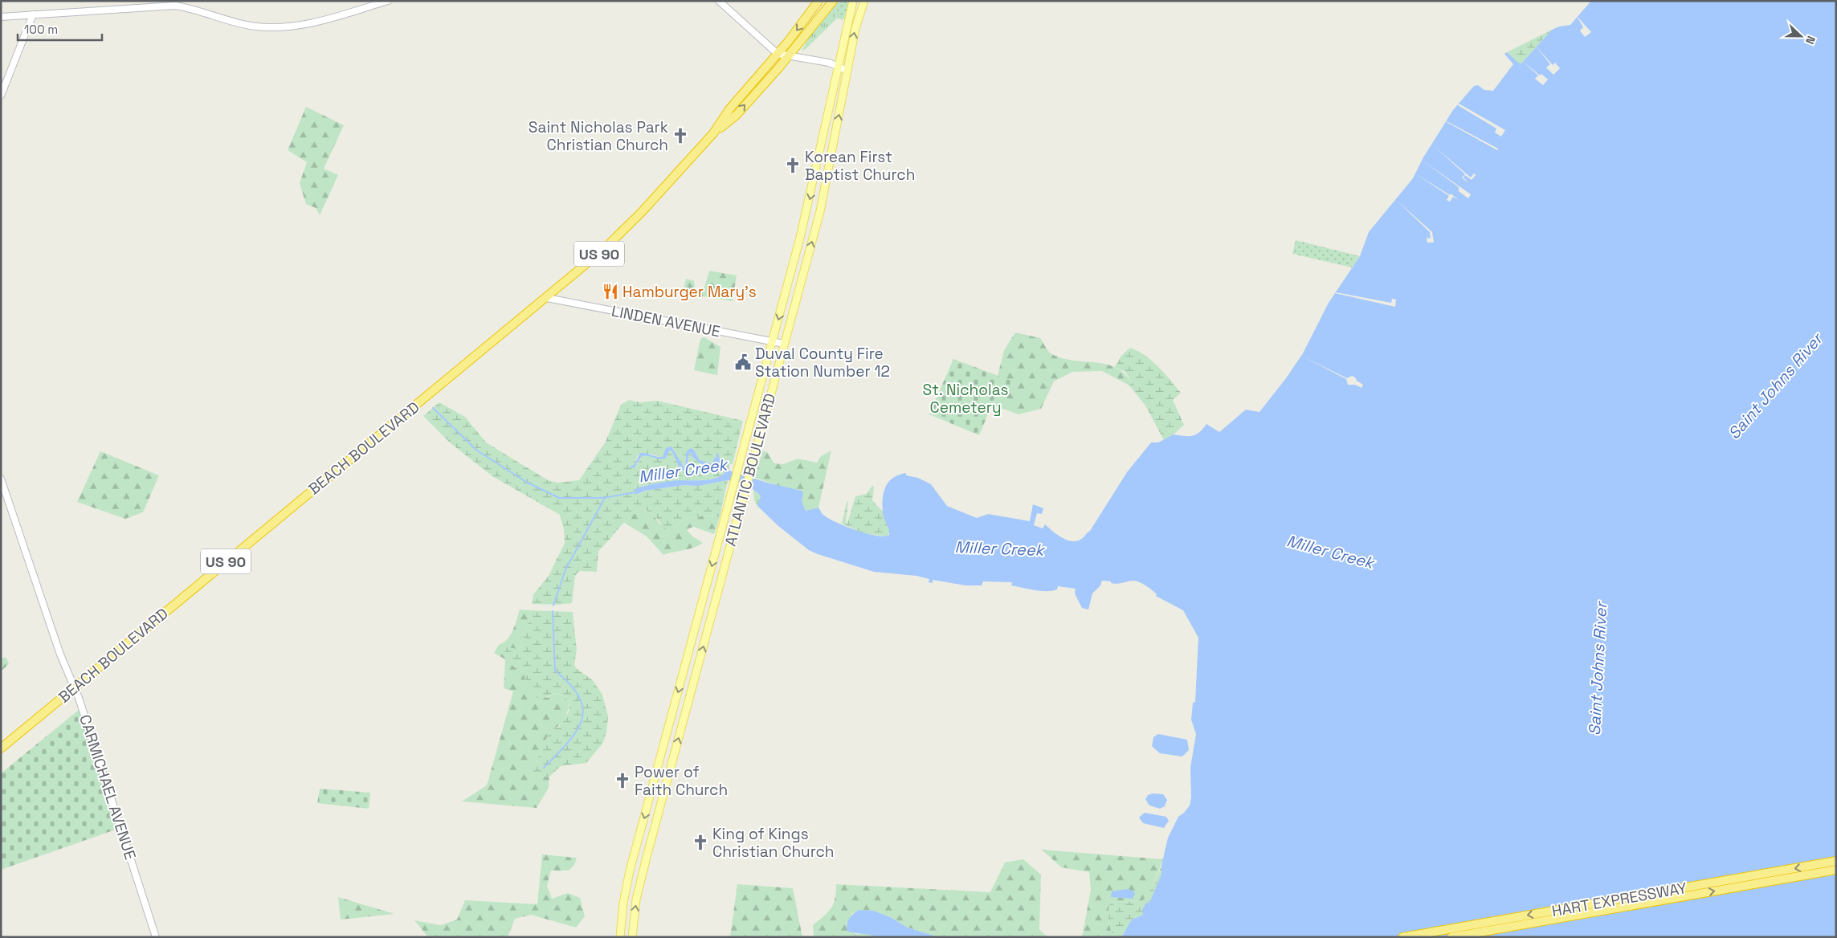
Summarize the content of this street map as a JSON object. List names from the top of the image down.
{
  "streets": {
    "highway": ["US 90", "BEACH BOULEVARD", "HART EXPRESSWAY"],
    "main road": ["ATLANTIC BOULEVARD"],
    "street": ["LINDEN AVENUE", "CARMICHAEL AVENUE"]
  },
  "crossings": [
    ["LINDEN AVENUE", "BEACH BOULEVARD"],
    ["LINDEN AVENUE", "ATLANTIC BOULEVARD"],
    ["BEACH BOULEVARD", "CARMICHAEL AVENUE"]
  ],
  "water": ["Saint Johns River", "Miller Creek"],
  "parks": ["St. Nicholas Cemetery"],
  "places": {
    "church": [
      "Saint Nicholas Park Christian Church",
      "Korean First Baptist Church",
      "Power of Faith Church",
      "King of Kings Christian Church"
    ],
    "restaurant": ["Hamburger Mary's"],
    "public building": ["Duval County Fire Station Number 12"]
  },
  "scale_bar": "100 m",
  "north": "right"
}
